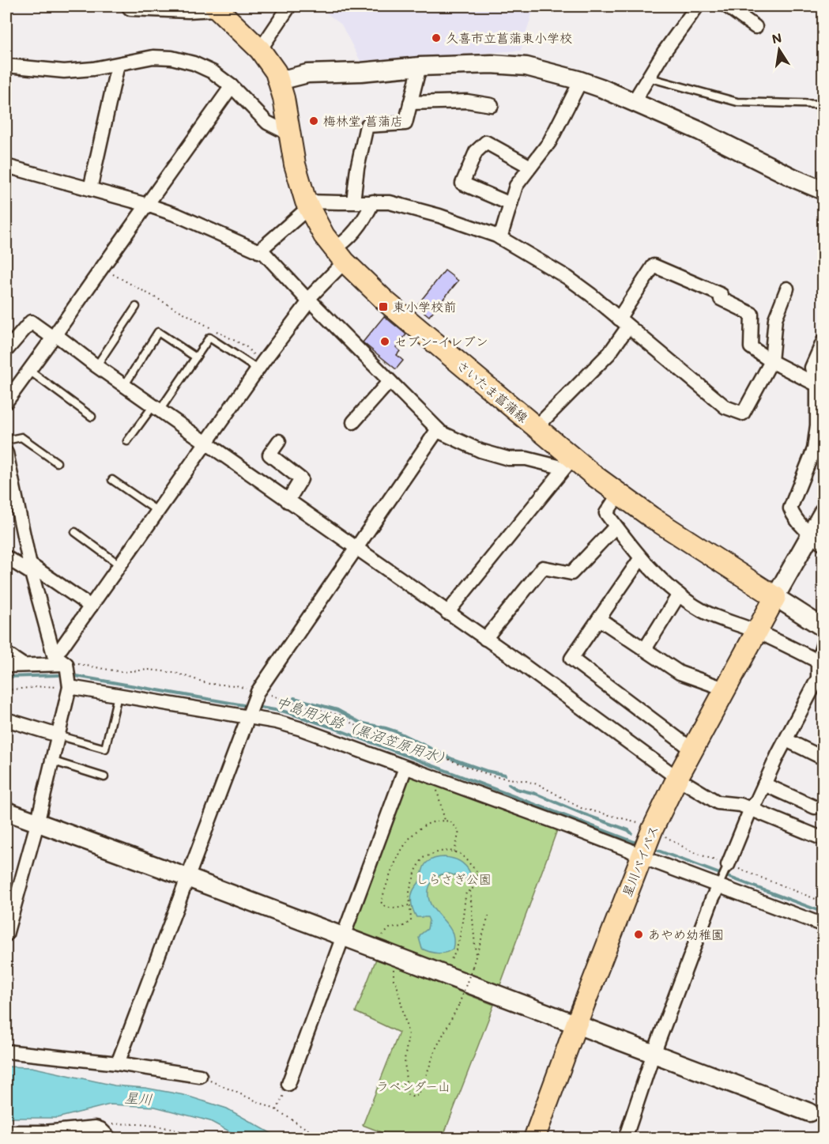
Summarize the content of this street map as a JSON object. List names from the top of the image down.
{
  "streets": {
    "main road": ["さいたま菖蒲線", "星川バイパス"]
  },
  "crossings": [
    ["さいたま菖蒲線", "星川バイパス"]
  ],
  "water": ["中島用水路（黒沼笠原用水）", "星川"],
  "parks": ["しらさぎ公園", "ラベンダー山"],
  "places": {
    "other": [
      "久喜市立菖蒲東小学校",
      "梅林堂 菖蒲店",
      "セブン-イレブン",
      "あやめ幼稚園"
    ],
    "transit": ["東小学校前"]
  },
  "north": "top"
}
